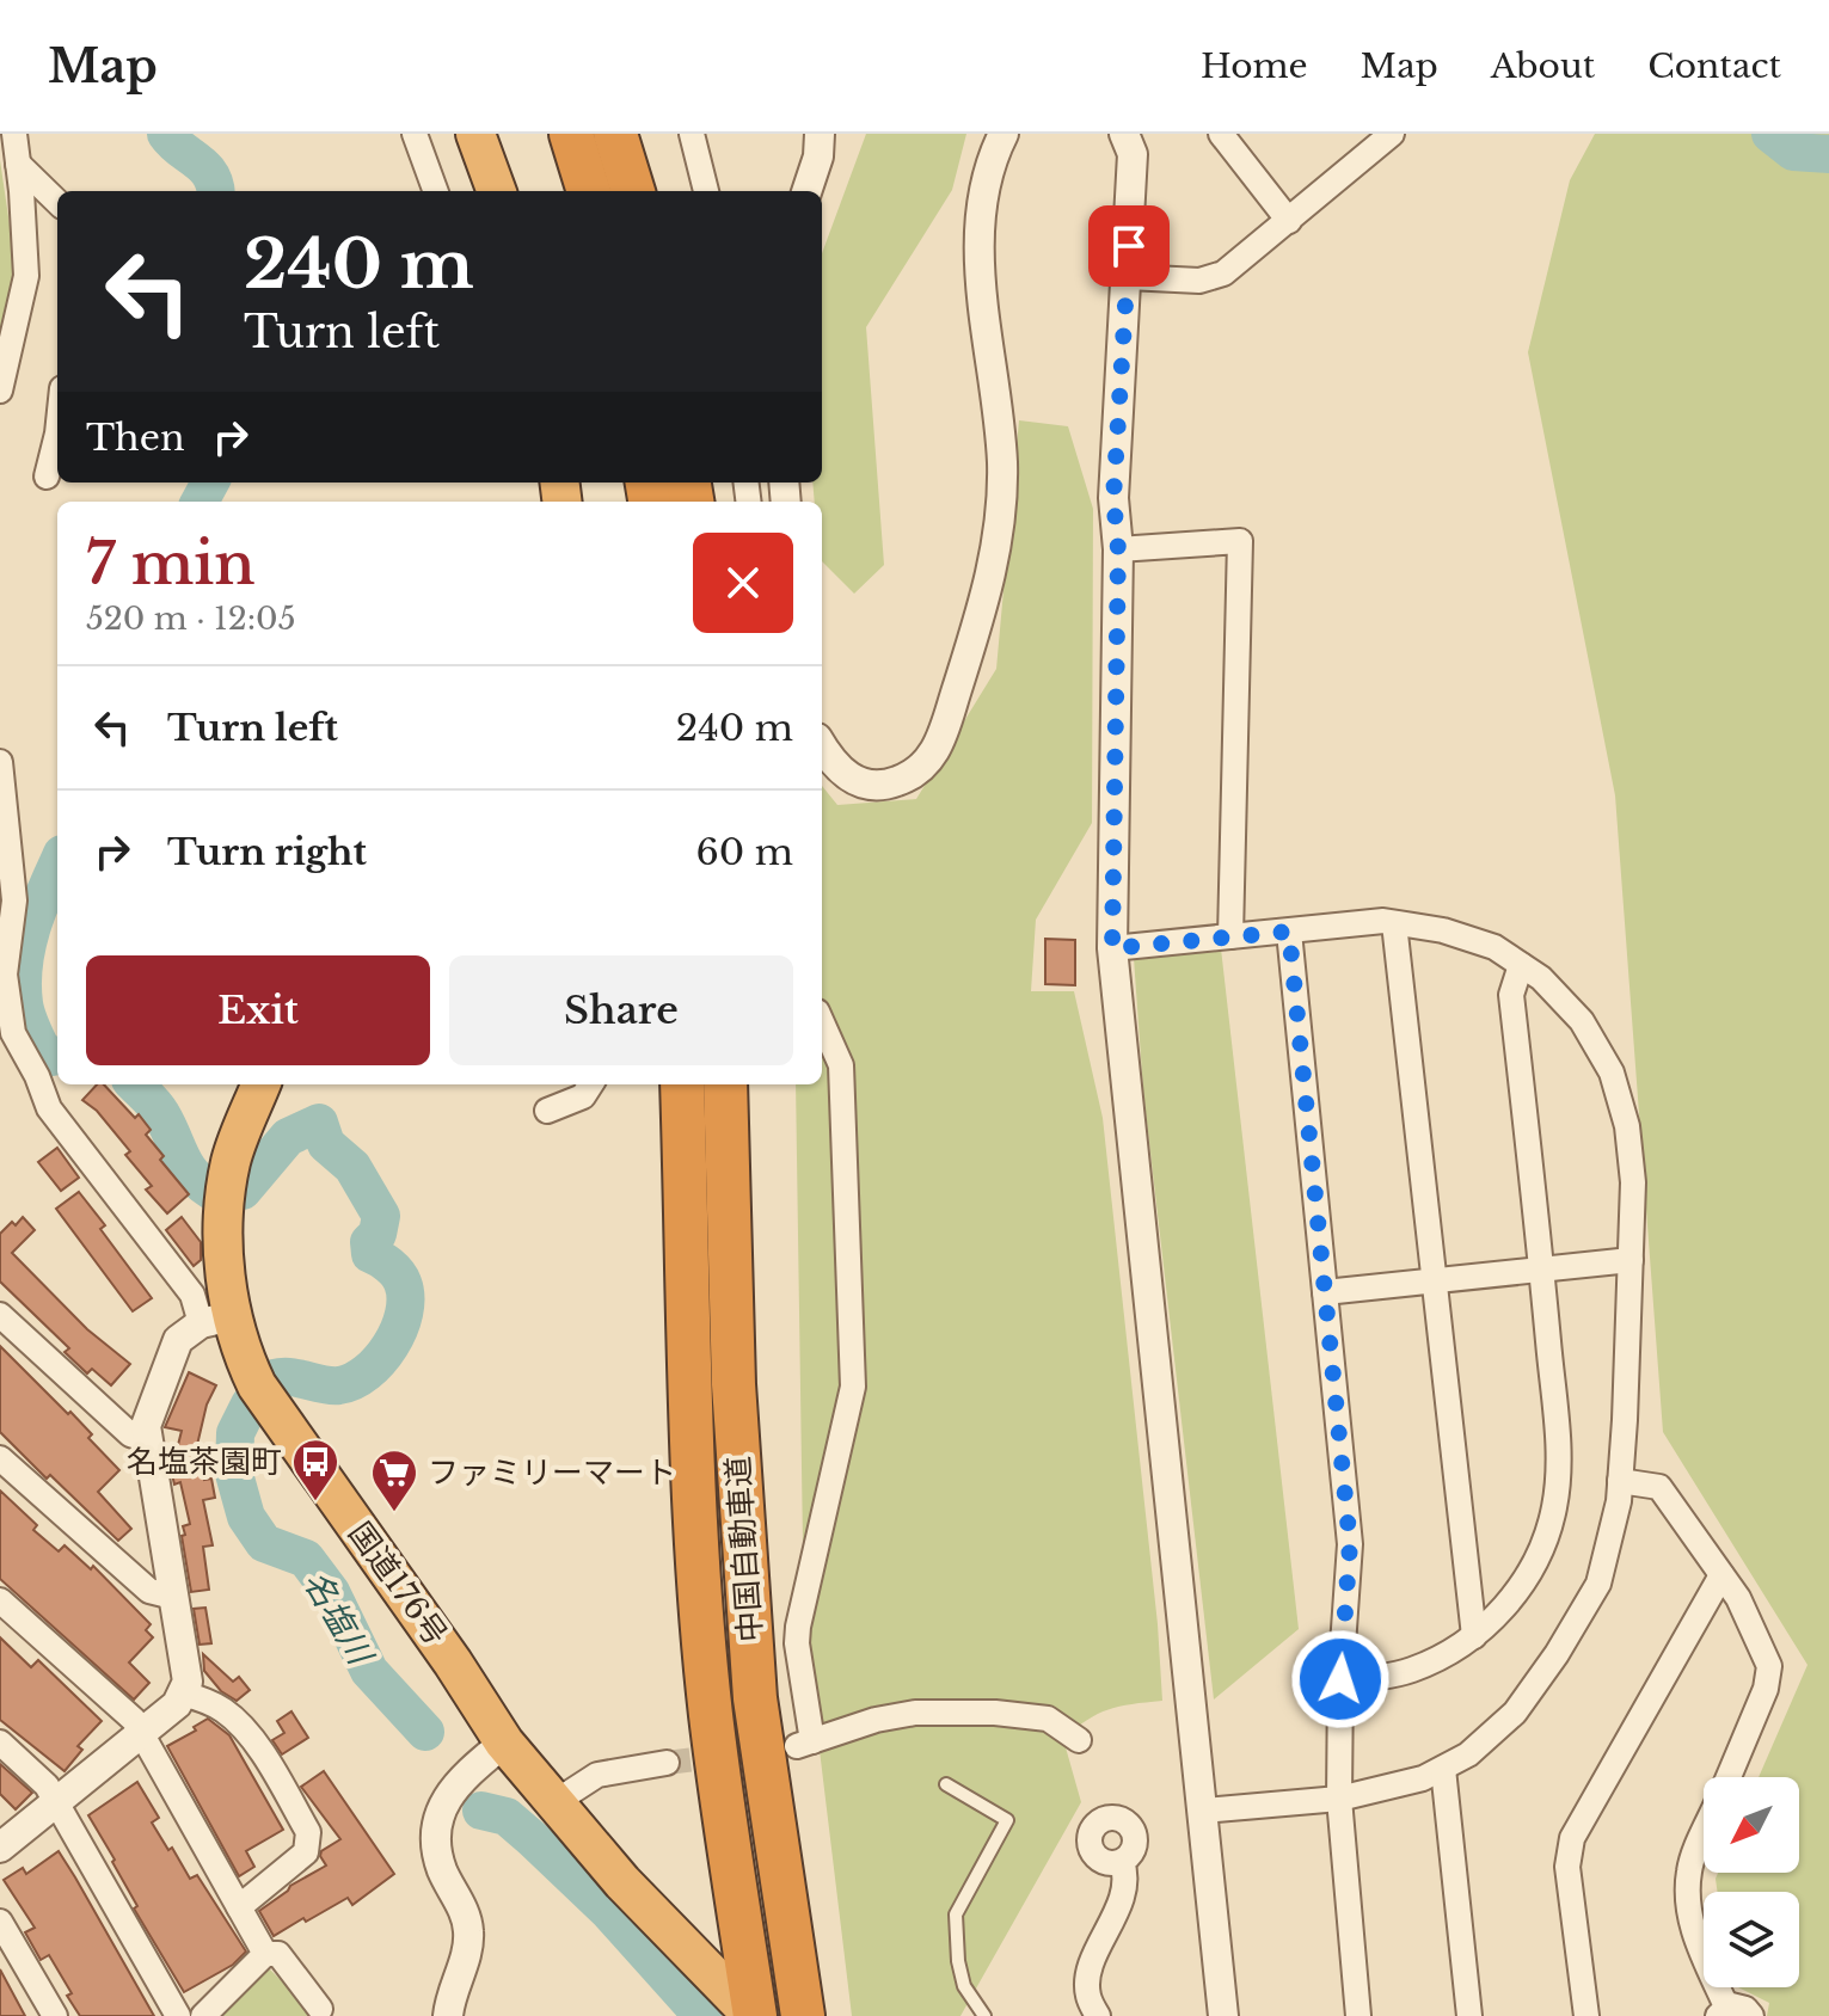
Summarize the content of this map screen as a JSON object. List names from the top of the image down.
{
  "streets": {
    "highway": ["中国自動車道", "国道176号"]
  },
  "crossings": [
    ["中国自動車道", "国道176号"]
  ],
  "water": ["名塩川"],
  "places": {
    "bus stop": ["名塩茶園町"],
    "supermarket": ["ファミリーマート"]
  },
  "north": "bottom left",
  "page": {
    "header": "Map",
    "nav": [
      "Home",
      "Map",
      "About",
      "Contact"
    ],
    "turn": ["240 m", "Turn left"],
    "then": "Then",
    "heading": ["7 min", "520 m · 12:05"],
    "list": [
      {
        "name": "Turn left",
        "value": "240 m"
      },
      {
        "name": "Turn right",
        "value": "60 m"
      }
    ],
    "buttons": ["Exit", "Share"]
  }
}
